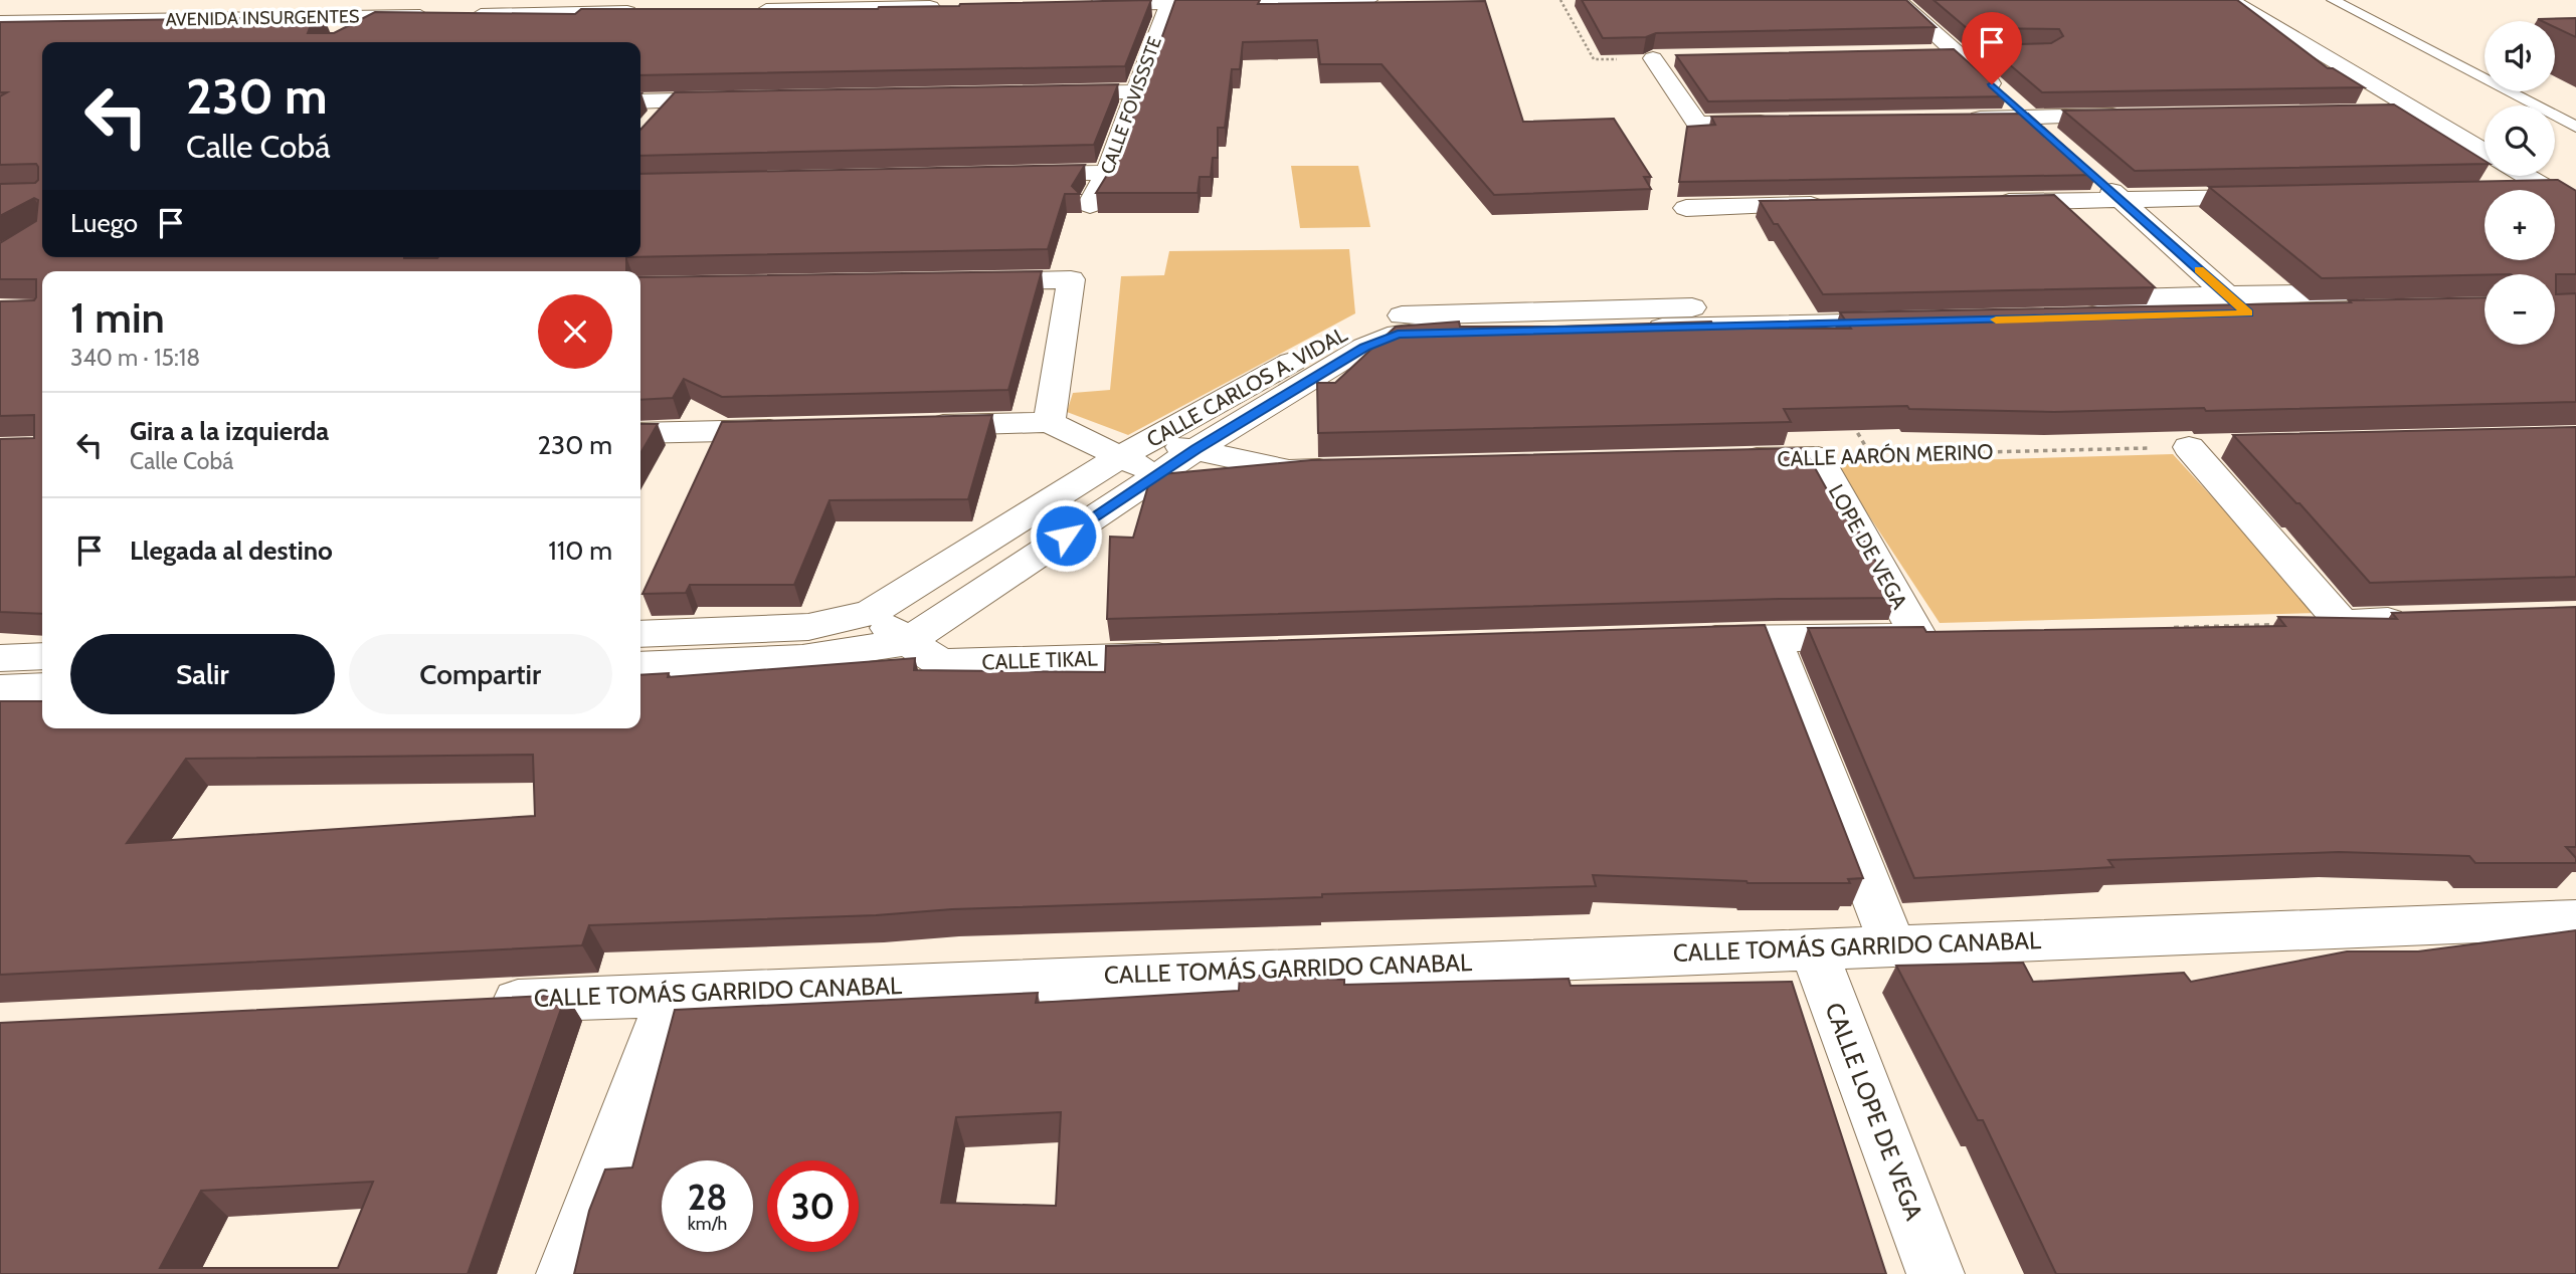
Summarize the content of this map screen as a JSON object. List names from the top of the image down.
{
  "streets": {
    "street": [
      "AVENIDA INSURGENTES",
      "CALLE FOVISSSTE",
      "CALLE CARLOS A. VIDAL",
      "CALLE AARÓN MERINO",
      "LOPE DE VEGA",
      "CALLE TIKAL",
      "CALLE TOMÁS GARRIDO CANABAL",
      "CALLE LOPE DE VEGA"
    ]
  },
  "crossings": [
    ["CALLE CARLOS A. VIDAL", "CALLE TIKAL"],
    ["CALLE AARÓN MERINO", "LOPE DE VEGA"],
    ["CALLE TOMÁS GARRIDO CANABAL", "CALLE LOPE DE VEGA"]
  ],
  "page": {
    "map_buttons": ["+", "−"],
    "turn": ["230 m", "Calle Cobá"],
    "then": "Luego",
    "heading": ["1 min", "340 m · 15:18"],
    "list": [
      {
        "name": "Gira a la izquierda",
        "note": "Calle Cobá",
        "value": "230 m"
      },
      {
        "name": "Llegada al destino",
        "value": "110 m"
      }
    ],
    "buttons": ["Salir", "Compartir"],
    "speed": "28 km/h",
    "limit": "30"
  }
}
